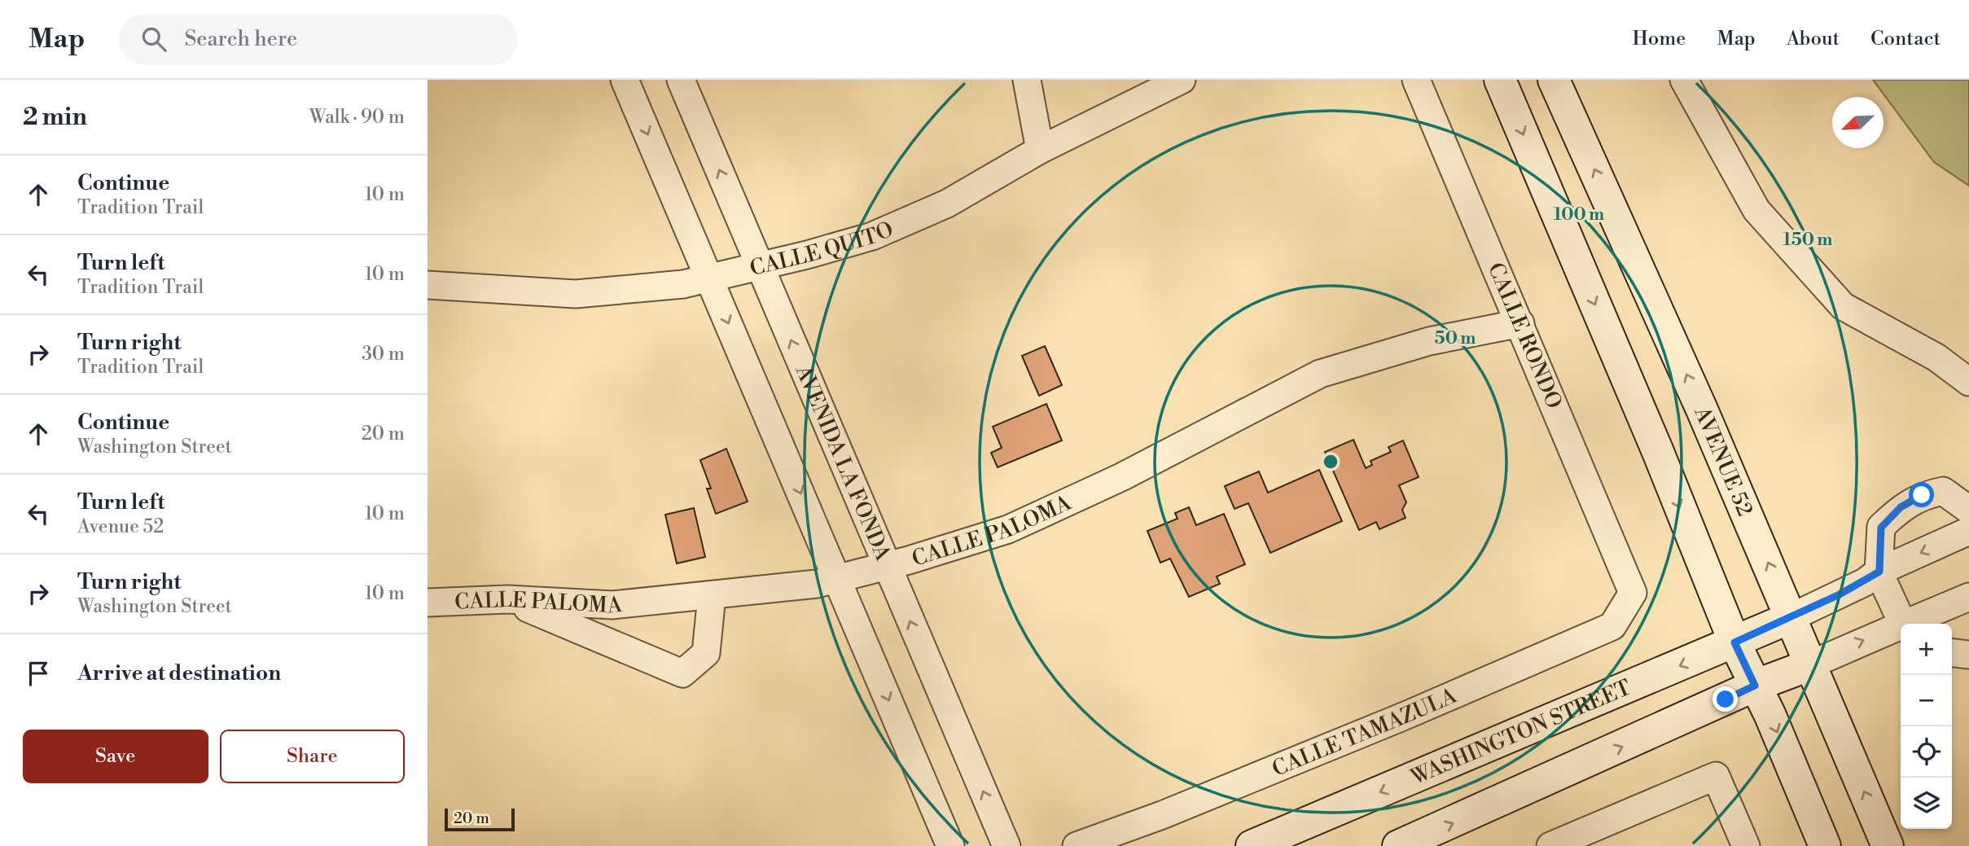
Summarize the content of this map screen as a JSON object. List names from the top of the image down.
{
  "streets": {
    "main road": ["AVENUE 52", "WASHINGTON STREET"],
    "street": [
      "CALLE QUITO",
      "CALLE RONDO",
      "AVENIDA LA FONDA",
      "CALLE PALOMA",
      "CALLE TAMAZULA"
    ]
  },
  "crossings": [
    ["CALLE QUITO", "AVENIDA LA FONDA"],
    ["CALLE RONDO", "CALLE PALOMA"],
    ["CALLE RONDO", "CALLE TAMAZULA"],
    ["AVENUE 52", "WASHINGTON STREET"],
    ["AVENIDA LA FONDA", "CALLE PALOMA"]
  ],
  "scale_bar": "20 m",
  "north": "bottom left",
  "page": {
    "header": "Map",
    "search": "Search here",
    "nav": [
      "Home",
      "Map",
      "About",
      "Contact"
    ],
    "heading": ["2 min", "Walk · 90 m"],
    "list": [
      ["Continue", "Tradition Trail", "10 m"],
      ["Turn left", "Tradition Trail", "10 m"],
      ["Turn right", "Tradition Trail", "30 m"],
      ["Continue", "Washington Street", "20 m"],
      ["Turn left", "Avenue 52", "10 m"],
      ["Turn right", "Washington Street", "10 m"],
      "Arrive at destination"
    ],
    "map_buttons": ["+", "−"],
    "buttons": ["Save", "Share"],
    "scale": "20 m"
  },
  "rings": ["100 m", "150 m", "50 m"]
}
